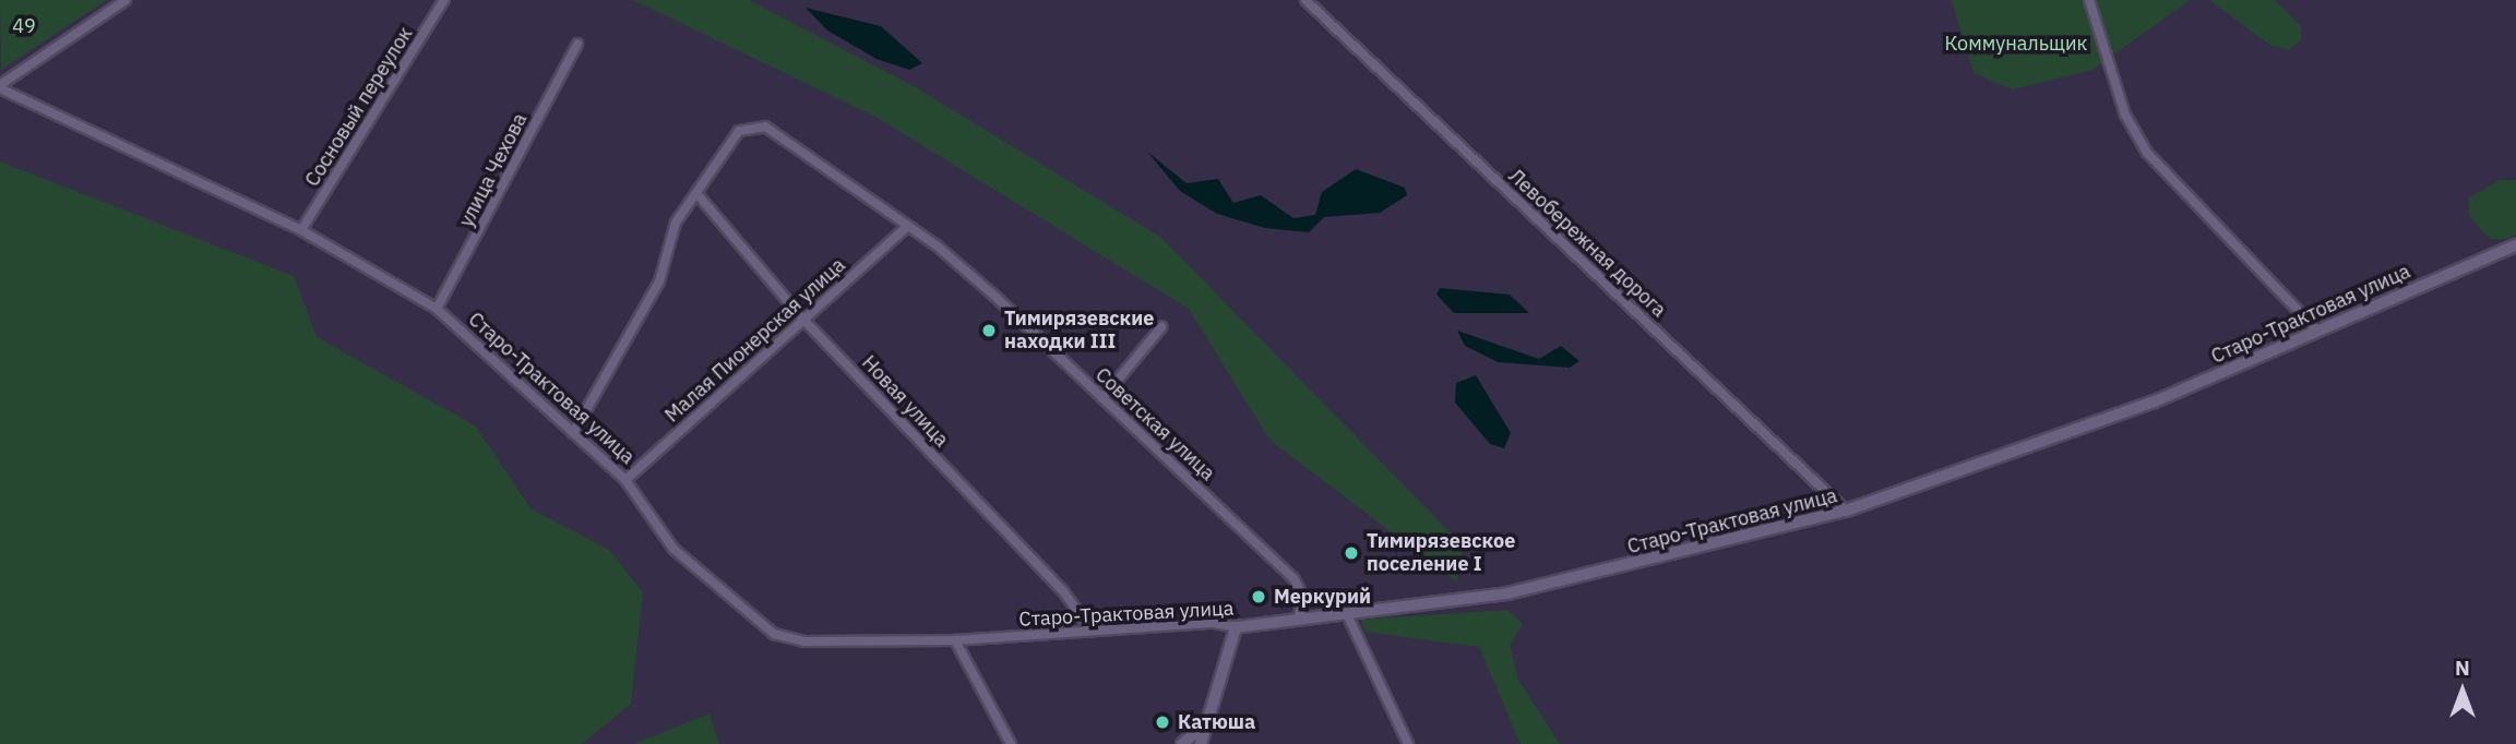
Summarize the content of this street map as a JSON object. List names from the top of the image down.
{
  "streets": {
    "street": [
      "Сосновый переулок",
      "улица Чехова",
      "Левобережная дорога",
      "Старо-Трактовая улица",
      "Малая Пионерская улица",
      "Новая улица",
      "Советская улица"
    ]
  },
  "crossings": [
    ["Сосновый переулок", "Старо-Трактовая улица"],
    ["улица Чехова", "Старо-Трактовая улица"],
    ["Левобережная дорога", "Старо-Трактовая улица"],
    ["Старо-Трактовая улица", "Малая Пионерская улица"],
    ["Старо-Трактовая улица", "Новая улица"],
    ["Старо-Трактовая улица", "Советская улица"],
    ["Малая Пионерская улица", "Новая улица"],
    ["Малая Пионерская улица", "Советская улица"],
    ["Новая улица", "Советская улица"]
  ],
  "parks": ["49", "Коммунальщик"],
  "places": [
    "Тимирязевские находки III",
    "Тимирязевское поселение I",
    "Меркурий",
    "Катюша"
  ],
  "north": "top"
}
